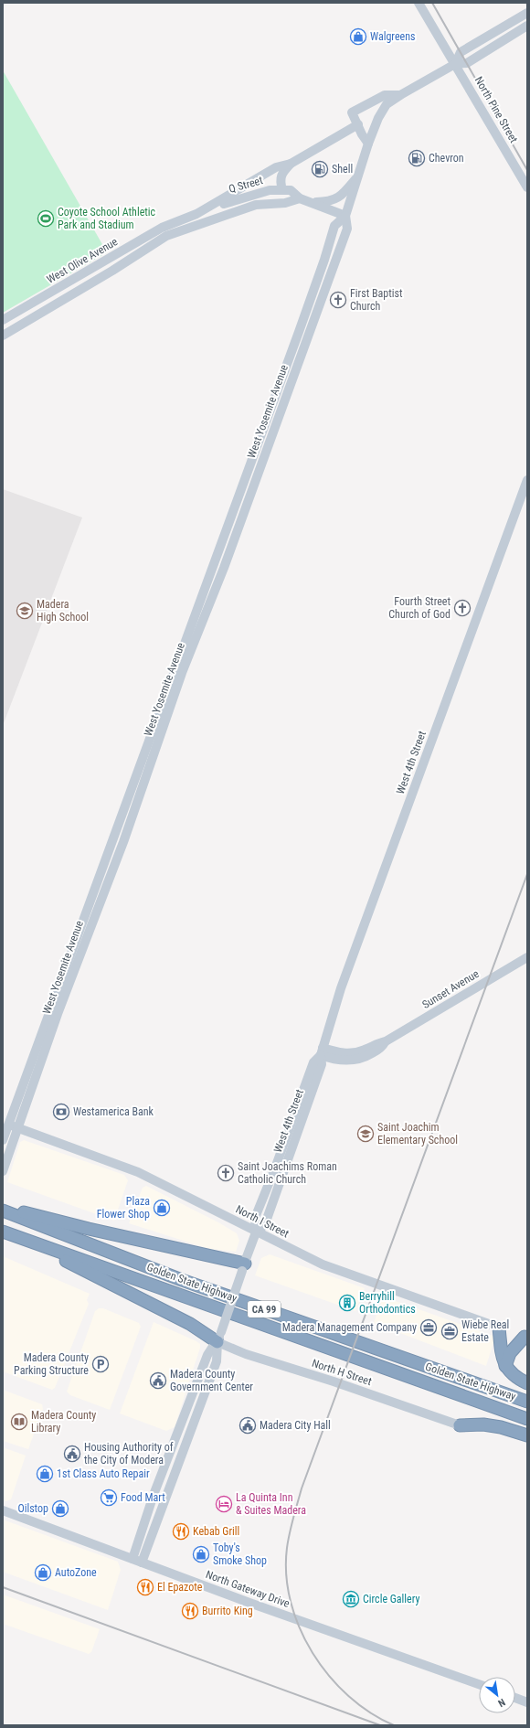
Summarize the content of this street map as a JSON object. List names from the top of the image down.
{
  "streets": {
    "highway": ["Golden State Highway", "CA 99"],
    "main road": [
      "North Pine Street",
      "Q Street",
      "West Olive Avenue",
      "West Yosemite Avenue",
      "West 4th Street",
      "Sunset Avenue",
      "North I Street",
      "North H Street",
      "North Gateway Drive"
    ]
  },
  "crossings": [
    ["Q Street", "West Olive Avenue"],
    ["Q Street", "West Yosemite Avenue"],
    ["West Yosemite Avenue", "North I Street"],
    ["West 4th Street", "Sunset Avenue"],
    ["West 4th Street", "North I Street"],
    ["West 4th Street", "North H Street"],
    ["West 4th Street", "North Gateway Drive"]
  ],
  "places": {
    "shop": [
      "Walgreens",
      "Plaza Flower Shop",
      "1st Class Auto Repair",
      "Oilstop",
      "Toby's Smoke Shop",
      "AutoZone"
    ],
    "fuel station": ["Chevron", "Shell"],
    "sports": ["Coyote School Athletic Park and Stadium"],
    "church": ["First Baptist Church", "Fourth Street Church of God", "Saint Joachims Roman Catholic Church"],
    "school or university": ["Madera High School", "Saint Joachim Elementary School"],
    "bank": ["Westamerica Bank"],
    "building": ["Berryhill Orthodontics"],
    "office": ["Madera Management Company", "Wiebe Real Estate"],
    "parking": ["Madera County Parking Structure"],
    "public building": ["Madera County Government Center", "Madera City Hall", "Housing Authority of the City of Modera"],
    "library": ["Madera County Library"],
    "supermarket": ["Food Mart"],
    "hotel": ["La Quinta Inn & Suites Madera"],
    "restaurant": ["Kebab Grill", "El Epazote", "Burrito King"],
    "museum": ["Circle Gallery"]
  },
  "north": "bottom right"
}
